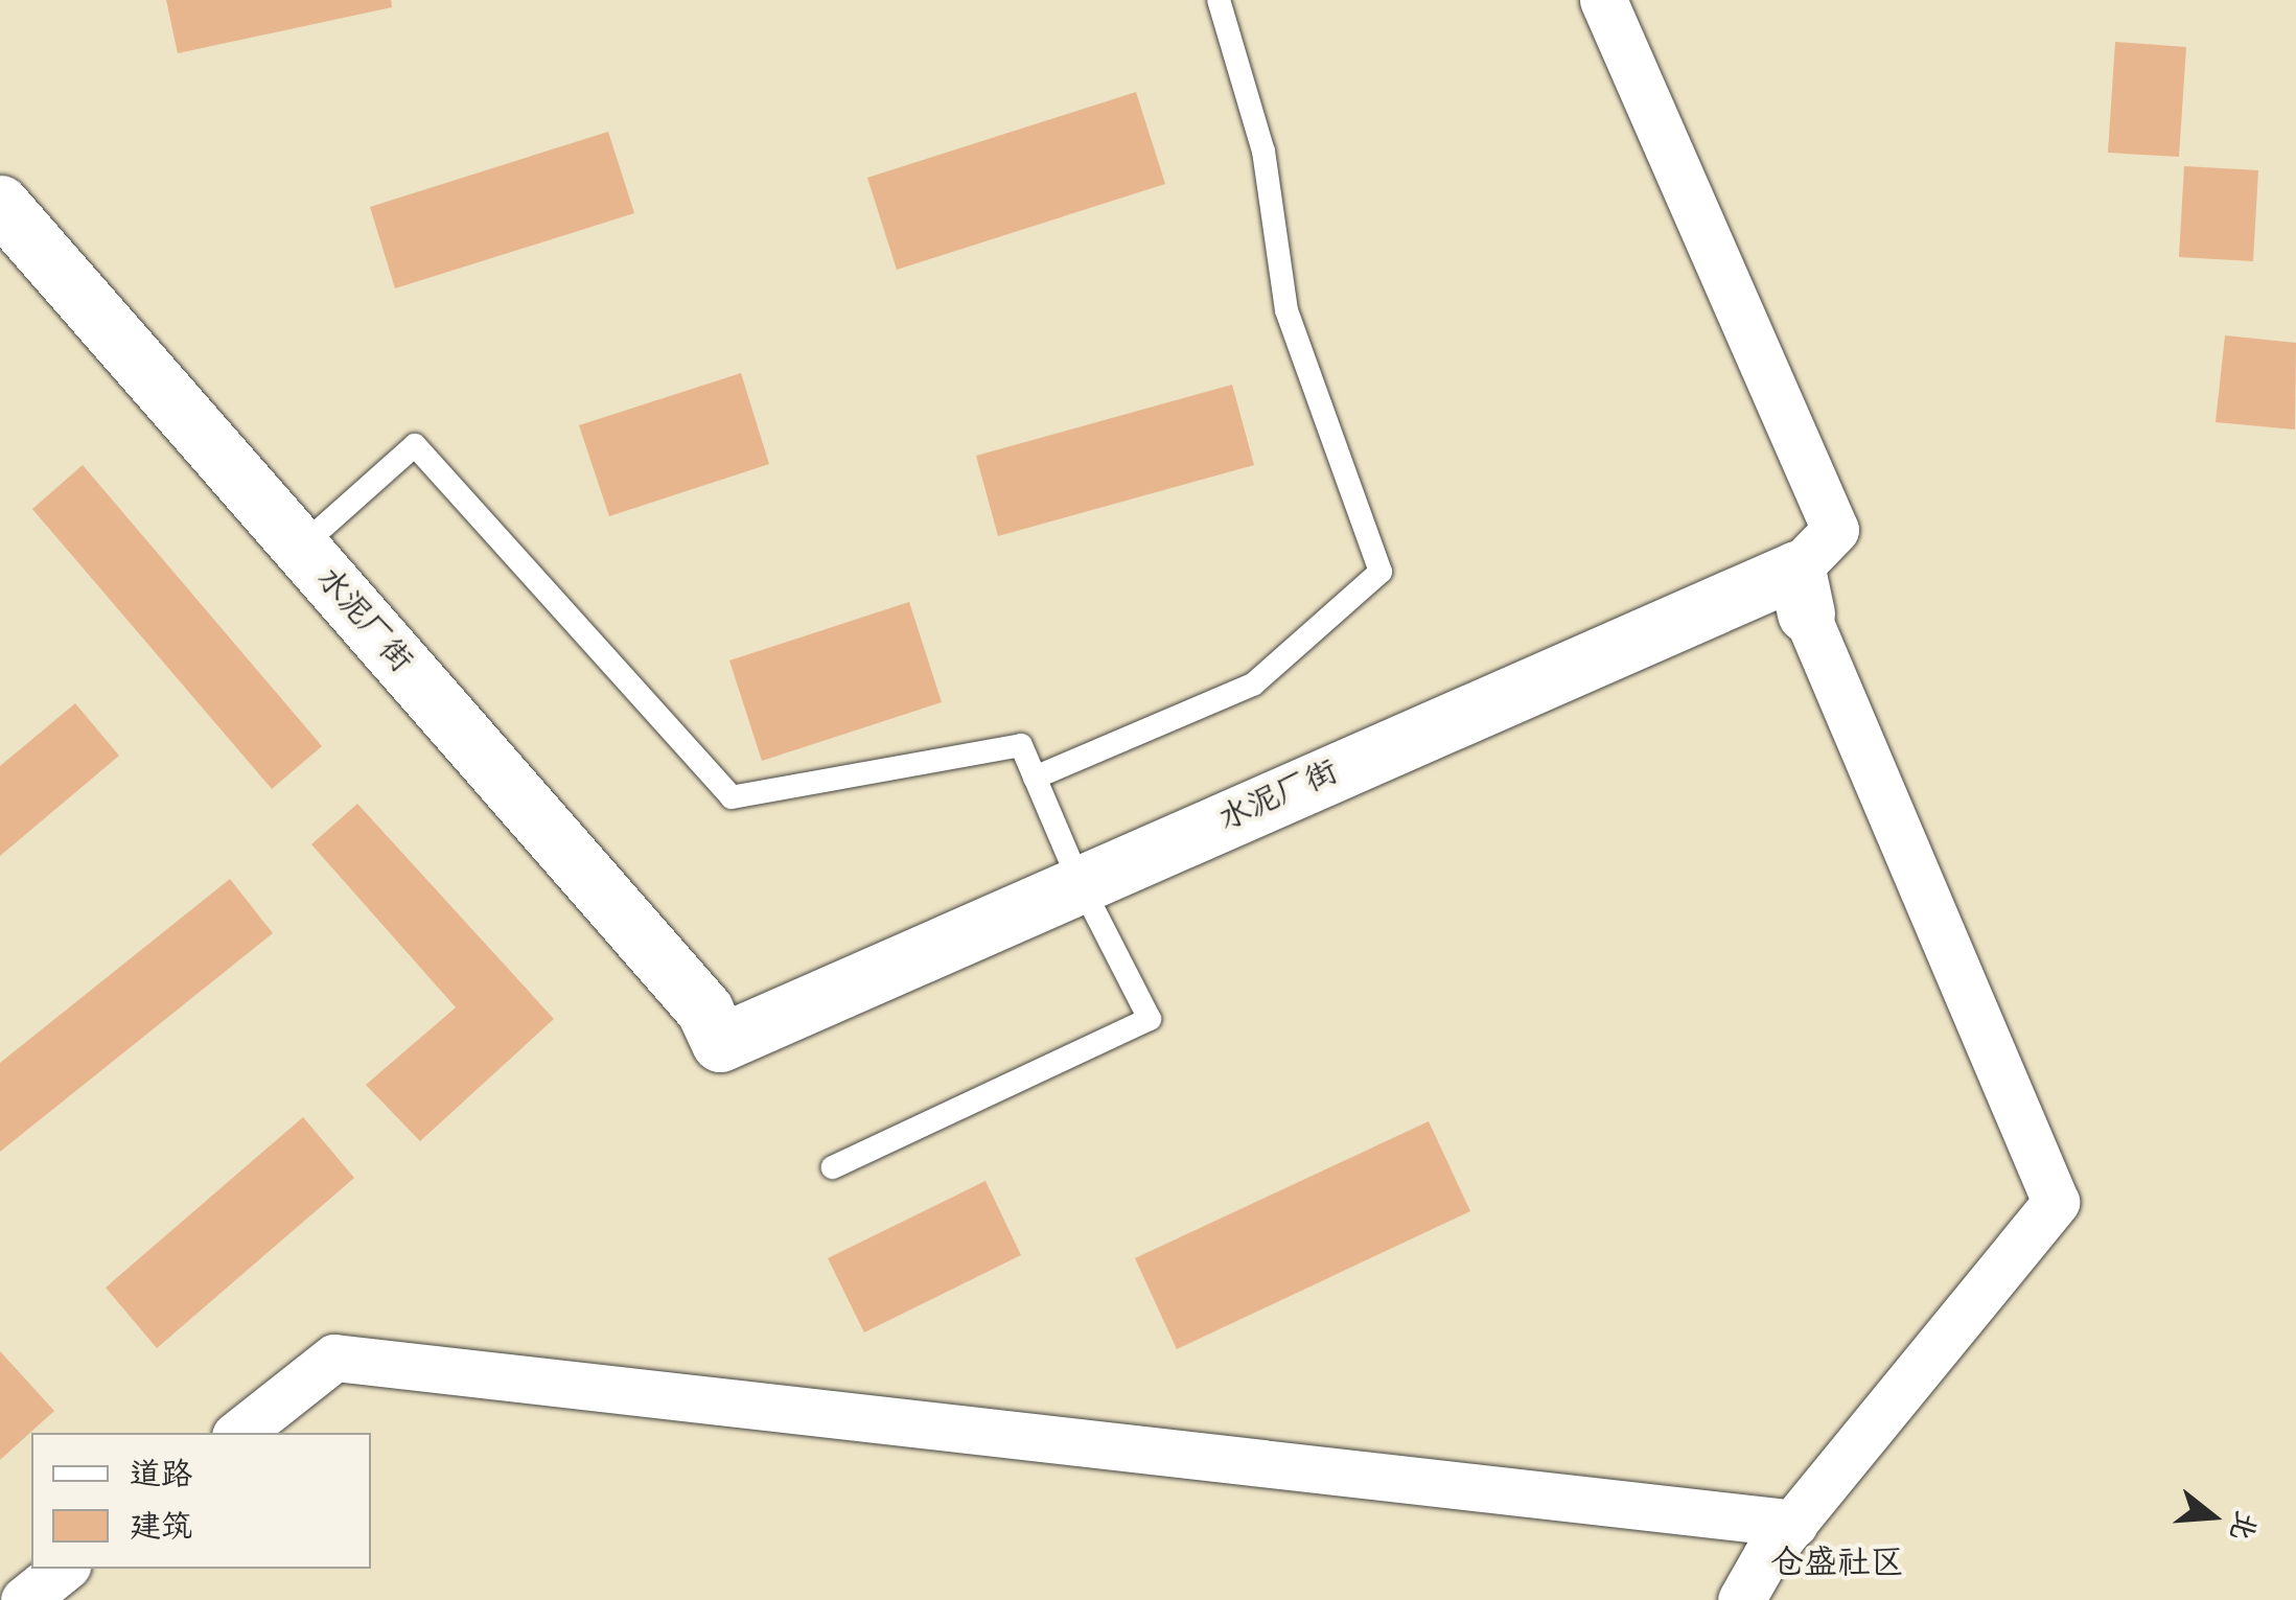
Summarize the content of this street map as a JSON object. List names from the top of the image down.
{
  "streets": {
    "street": ["水泥厂街"]
  },
  "districts": ["仓盛社区"],
  "legend": ["道路", "建筑"],
  "north": "right"
}
